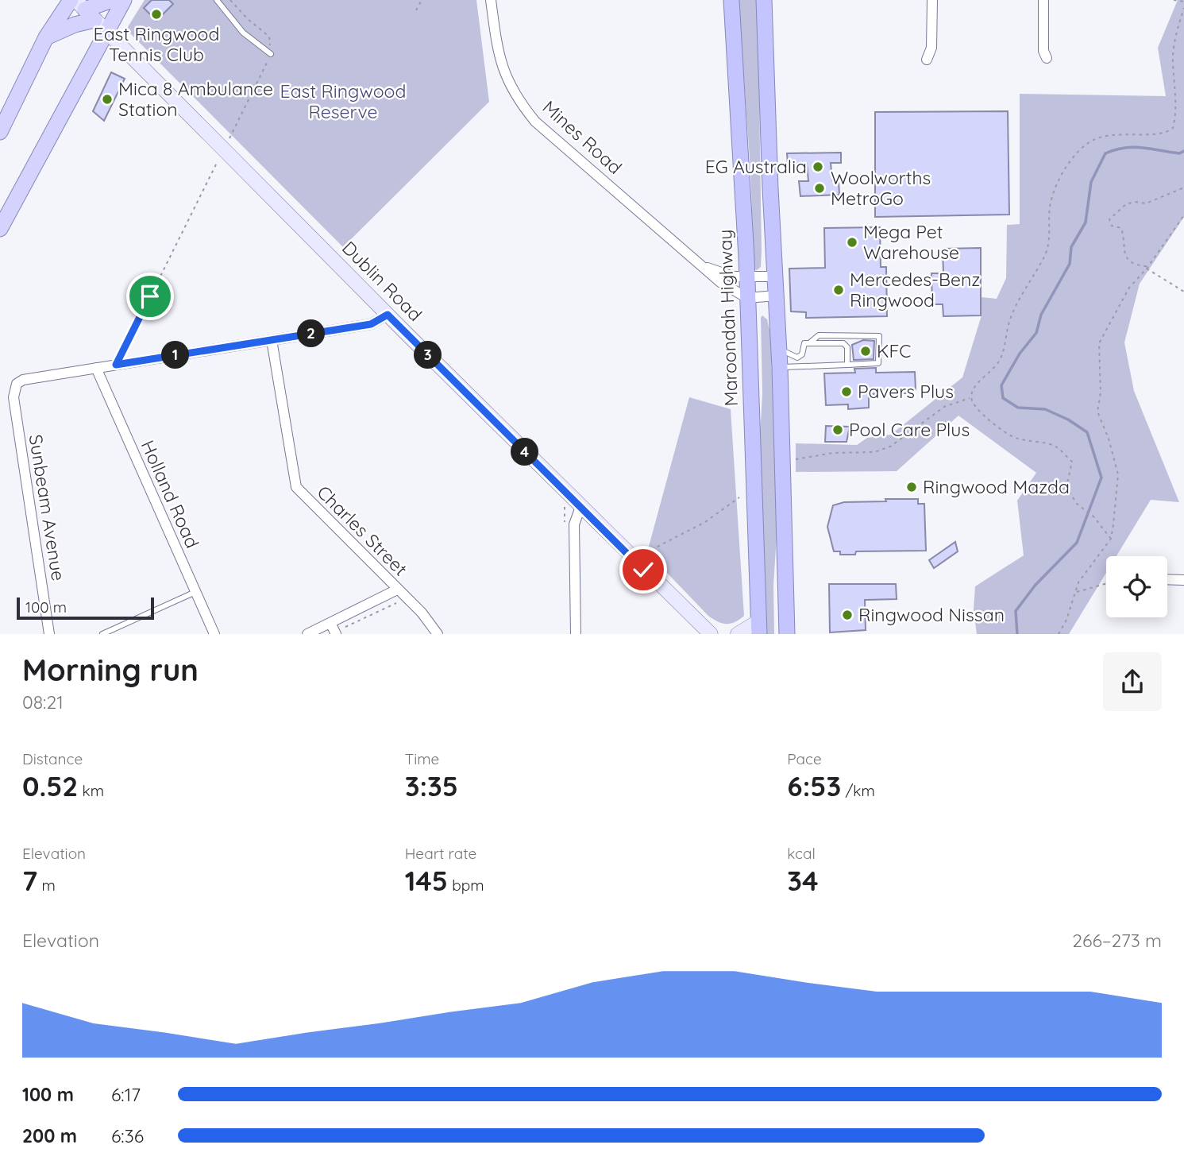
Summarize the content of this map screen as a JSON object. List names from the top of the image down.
{
  "streets": {
    "highway": ["Maroondah Highway"],
    "main road": ["Dublin Road"],
    "street": [
      "Mines Road",
      "Holland Road",
      "Sunbeam Avenue",
      "Charles Street"
    ]
  },
  "crossings": [
    ["Mines Road", "Maroondah Highway"],
    ["Holland Road", "Sunbeam Avenue"]
  ],
  "parks": ["East Ringwood Reserve"],
  "places": [
    "East Ringwood Tennis Club",
    "Mica 8 Ambulance Station",
    "EG Australia",
    "Woolworths MetroGo",
    "Mega Pet Warehouse",
    "Mercedes-Benz Ringwood",
    "KFC",
    "Pavers Plus",
    "Pool Care Plus",
    "Ringwood Mazda",
    "Ringwood Nissan"
  ],
  "scale_bar": "100 m",
  "page": {
    "pins": [
      "2",
      "1",
      "3",
      "4"
    ],
    "scale": "100 m",
    "heading": ["Morning run", "08:21"],
    "stats": [
      ["Distance", "0.52 km"],
      ["Time", "3:35"],
      ["Pace", "6:53 /km"],
      ["Elevation", "7 m"],
      ["Heart rate", "145 bpm"],
      ["kcal", "34"]
    ],
    "chart": ["Elevation", "266–273 m"],
    "list": [
      {
        "name": "100 m",
        "note": "6:17"
      },
      {
        "name": "200 m",
        "note": "6:36"
      }
    ]
  }
}
